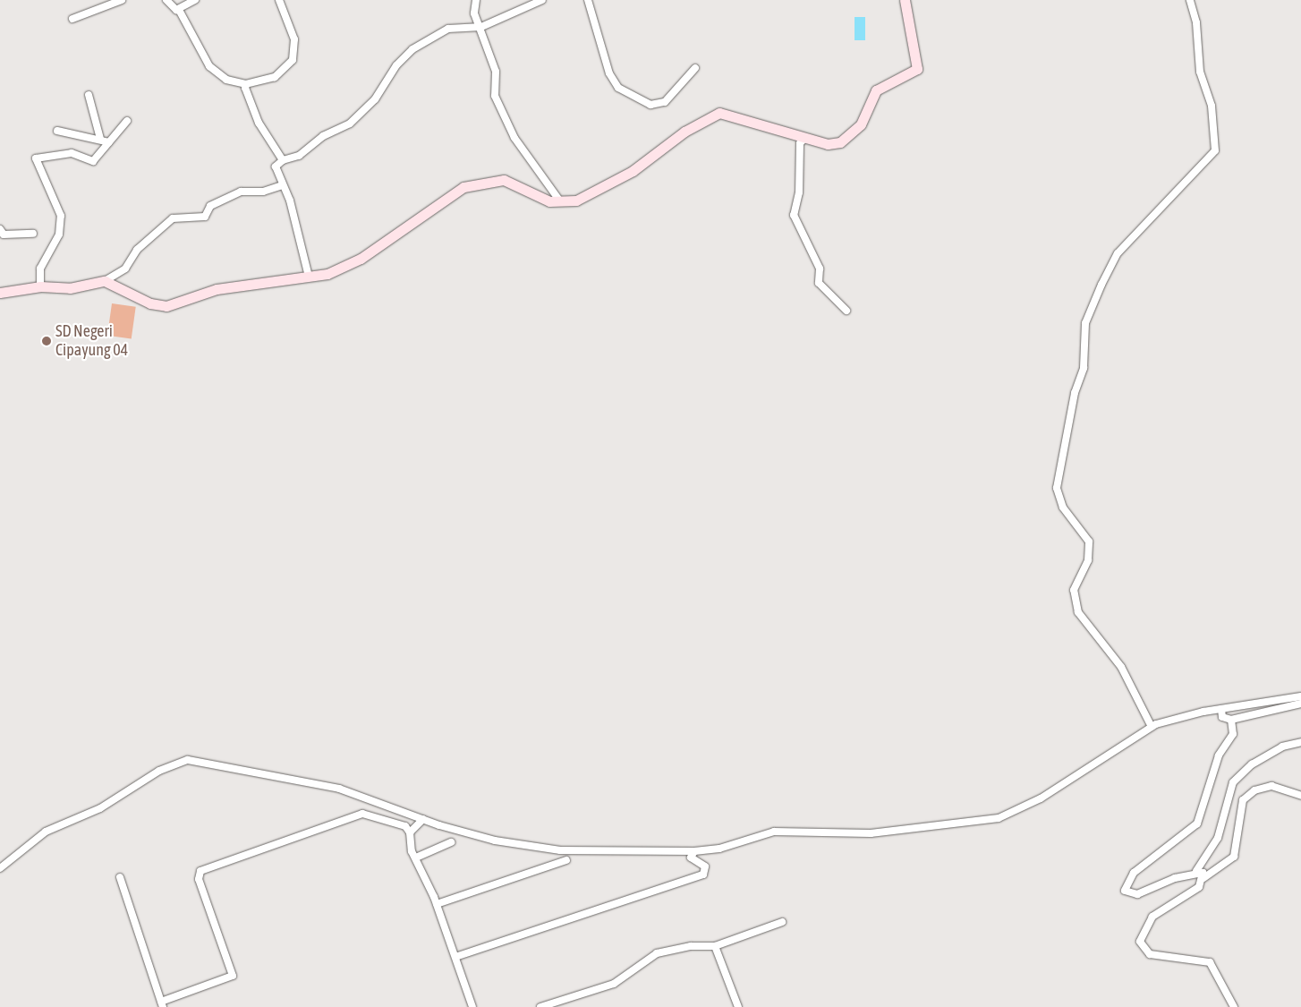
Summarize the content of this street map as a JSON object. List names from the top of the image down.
{
  "places": ["SD Negeri Cipayung 04"]
}
